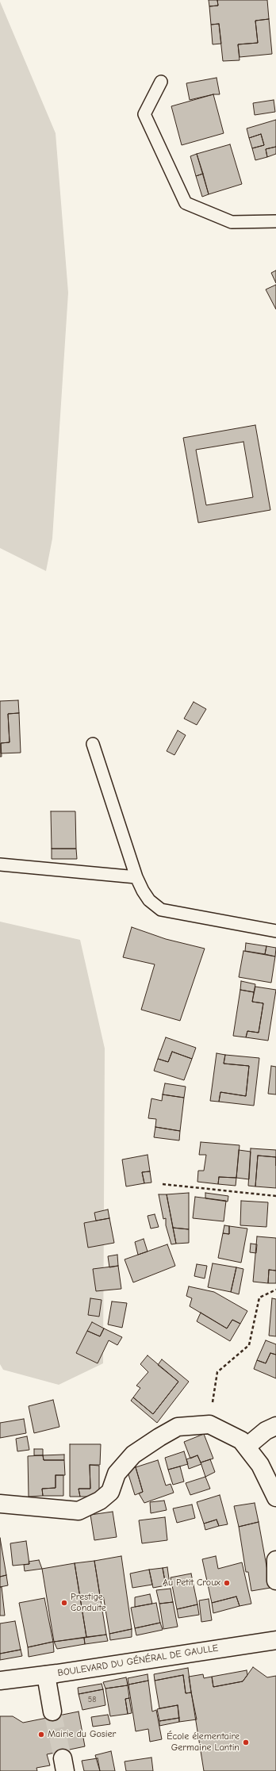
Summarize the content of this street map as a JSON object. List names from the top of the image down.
{
  "streets": {
    "street": ["BOULEVARD DU GÉNÉRAL DE GAULLE"]
  },
  "places": [
    "Au Petit Croux",
    "Prestige Conduite",
    "Mairie du Gosier",
    "École élementaire Germaine Lantin"
  ],
  "house_numbers": ["58"]
}
